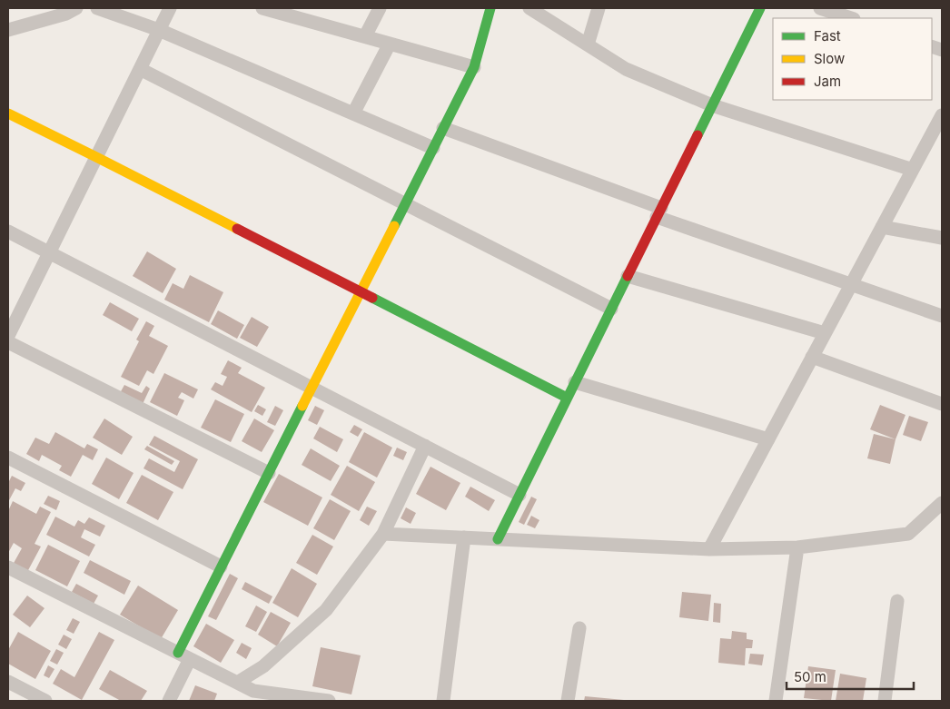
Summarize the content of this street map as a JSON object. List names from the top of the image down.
{
  "legend": ["Fast", "Slow", "Jam"],
  "scale_bar": "50 m"
}
